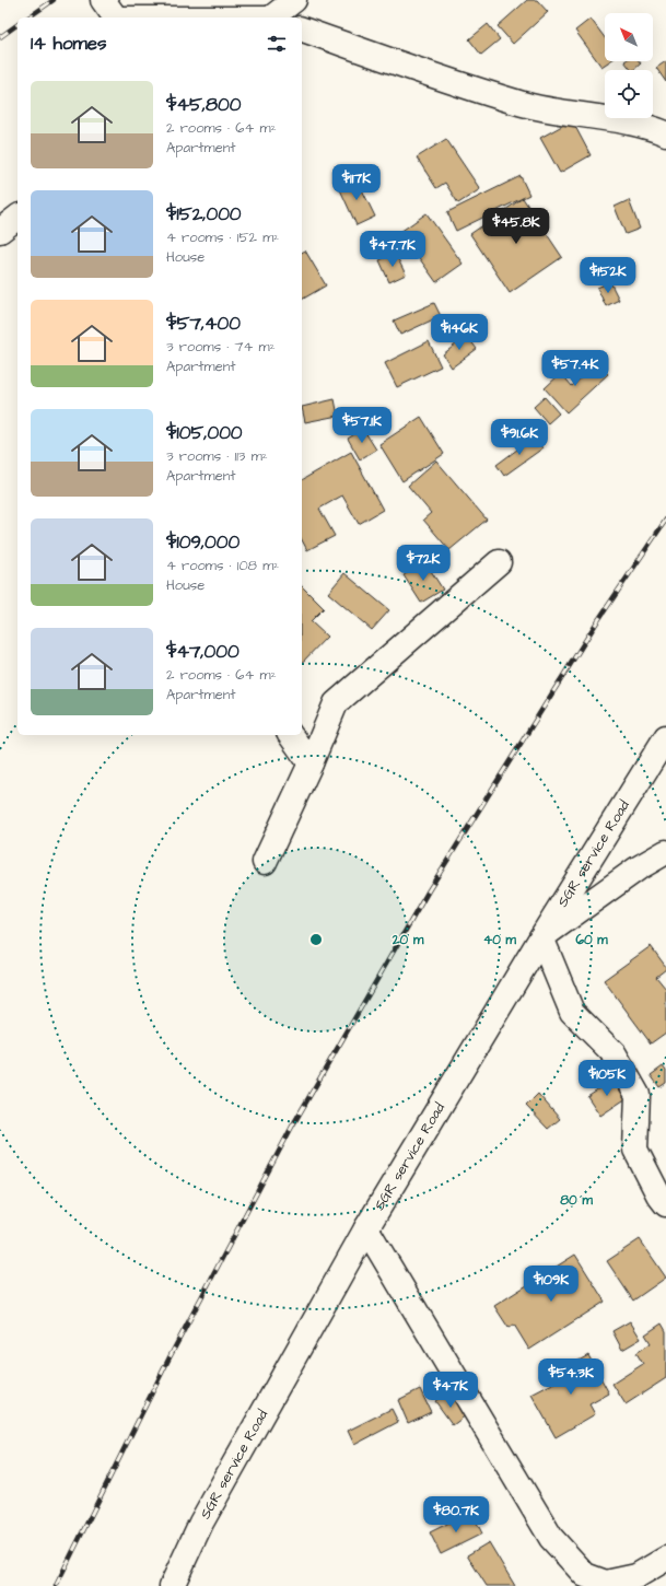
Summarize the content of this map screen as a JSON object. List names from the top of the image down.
{
  "streets": {
    "street": ["SGR service Road"]
  },
  "north": "top left",
  "page": {
    "heading": "14 homes",
    "list": [
      {
        "name": "$45,800",
        "note": "2 rooms · 64 m² · Apartment"
      },
      {
        "name": "$152,000",
        "note": "4 rooms · 152 m² · House"
      },
      {
        "name": "$57,400",
        "note": "3 rooms · 74 m² · Apartment"
      },
      {
        "name": "$105,000",
        "note": "3 rooms · 113 m² · Apartment"
      },
      {
        "name": "$109,000",
        "note": "4 rooms · 108 m² · House"
      },
      {
        "name": "$47,000",
        "note": "2 rooms · 64 m² · Apartment"
      }
    ],
    "price": [
      "$117K",
      "$45.8K",
      "$47.7K",
      "$152K",
      "$146K",
      "$57.4K",
      "$57.1K",
      "$91.6K",
      "$72K",
      "$105K",
      "$109K",
      "$54.3K",
      "$47K",
      "$80.7K"
    ]
  },
  "rings": [
    "20 m",
    "40 m",
    "60 m",
    "80 m"
  ]
}
